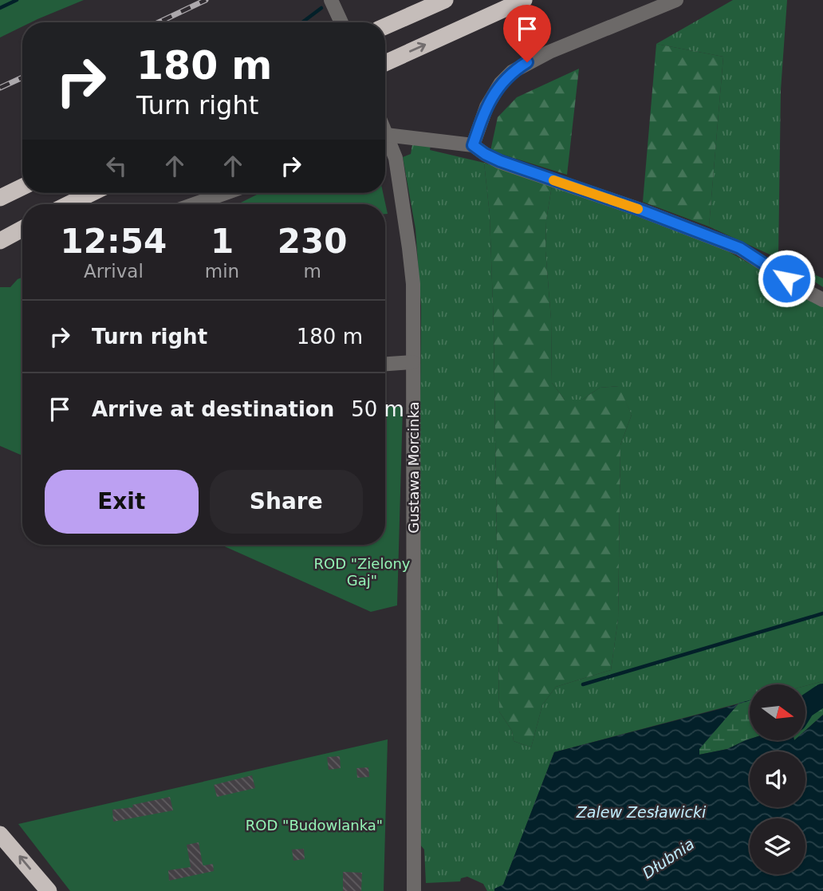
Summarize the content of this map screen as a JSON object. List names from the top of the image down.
{
  "streets": {
    "street": ["Gustawa Morcinka"]
  },
  "water": ["Zalew Zesławicki", "Dłubnia"],
  "parks": ["ROD \"Zielony Gaj\"", "ROD \"Budowlanka\""],
  "north": "right",
  "page": {
    "turn": ["180 m", "Turn right"],
    "eta": [
      "12:54",
      "Arrival",
      "1",
      "min",
      "230",
      "m"
    ],
    "list": [
      {
        "name": "Turn right",
        "value": "180 m"
      },
      {
        "name": "Arrive at destination",
        "value": "50 m"
      }
    ],
    "buttons": ["Exit", "Share"]
  }
}
